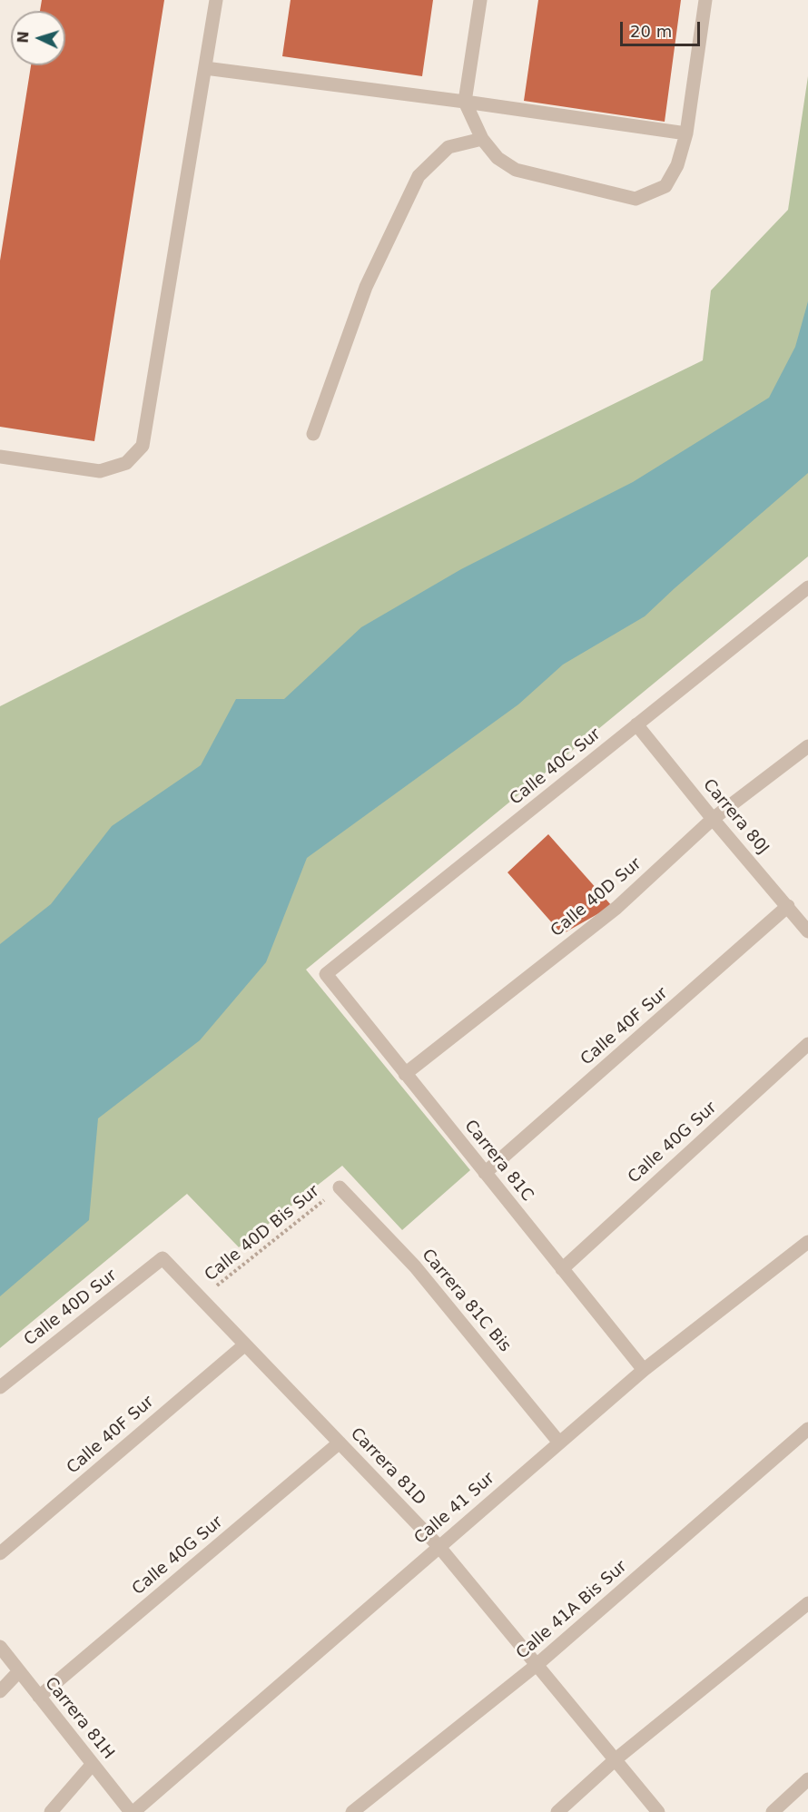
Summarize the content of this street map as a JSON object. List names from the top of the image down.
{
  "streets": {
    "street": [
      "Calle 40C Sur",
      "Carrera 80J",
      "Calle 40D Sur",
      "Calle 40F Sur",
      "Calle 40G Sur",
      "Carrera 81C",
      "Carrera 81C Bis",
      "Carrera 81D",
      "Calle 41 Sur",
      "Calle 41A Bis Sur",
      "Carrera 81H"
    ],
    "path": ["Calle 40D Bis Sur"]
  },
  "crossings": [
    ["Calle 40C Sur", "Carrera 80J"],
    ["Calle 40C Sur", "Carrera 81C"],
    ["Carrera 80J", "Calle 40D Sur"],
    ["Carrera 80J", "Calle 40F Sur"],
    ["Calle 40D Sur", "Carrera 81C"],
    ["Calle 40D Sur", "Carrera 81D"],
    ["Calle 40F Sur", "Carrera 81C"],
    ["Calle 40F Sur", "Carrera 81D"],
    ["Calle 40G Sur", "Carrera 81C"],
    ["Calle 40G Sur", "Carrera 81D"],
    ["Calle 40G Sur", "Carrera 81H"],
    ["Carrera 81C", "Calle 41 Sur"],
    ["Calle 40D Bis Sur", "Carrera 81C Bis"],
    ["Calle 40D Bis Sur", "Carrera 81D"],
    ["Carrera 81C Bis", "Calle 41 Sur"],
    ["Carrera 81D", "Calle 41 Sur"],
    ["Carrera 81D", "Calle 41A Bis Sur"],
    ["Calle 41 Sur", "Carrera 81H"]
  ],
  "scale_bar": "20 m",
  "north": "left"
}
